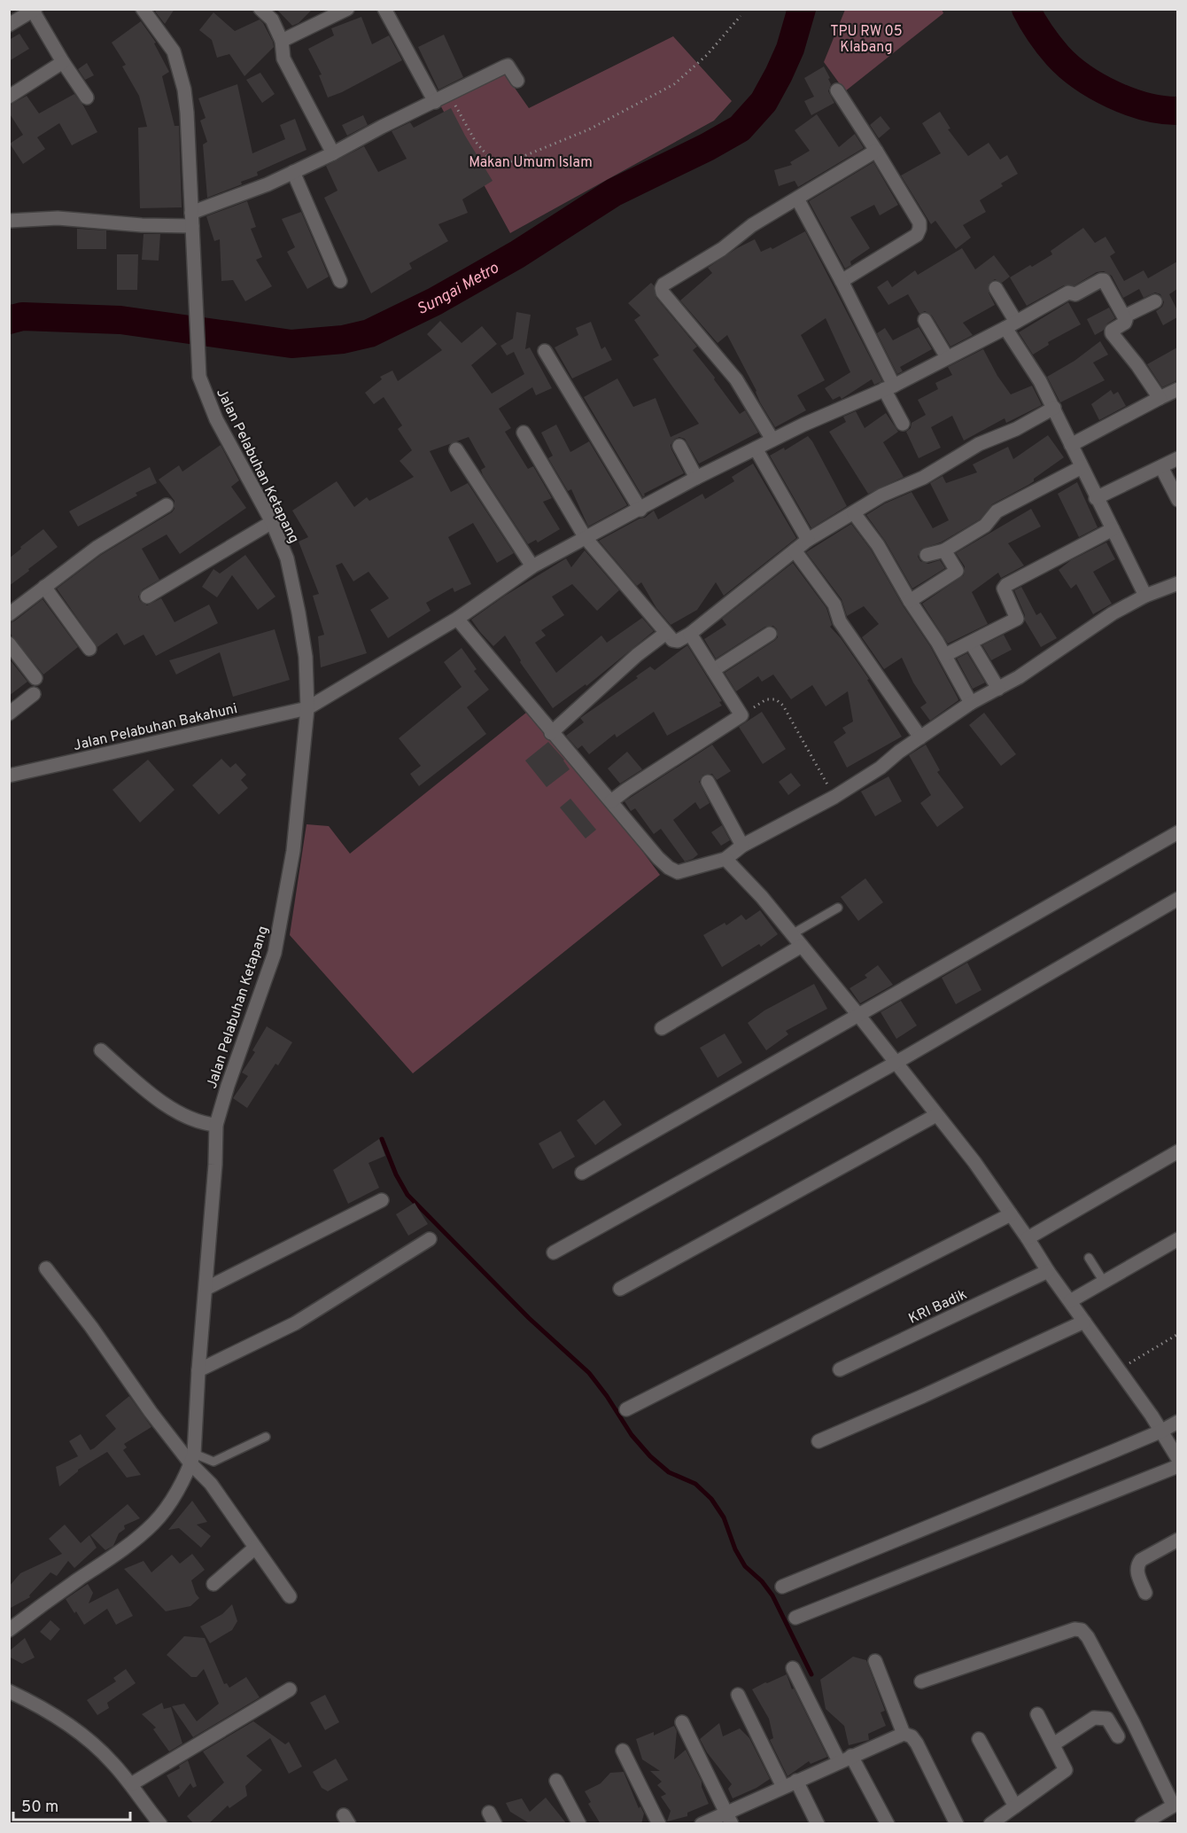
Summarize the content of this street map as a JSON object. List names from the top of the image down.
{
  "streets": {
    "street": ["Jalan Pelabuhan Ketapang", "Jalan Pelabuhan Bakahuni", "KRI Badik"]
  },
  "crossings": [
    ["Jalan Pelabuhan Ketapang", "Jalan Pelabuhan Bakahuni"]
  ],
  "water": ["Sungai Metro"],
  "parks": ["TPU RW 05 Klabang", "Makan Umum Islam"],
  "scale_bar": "50 m"
}
